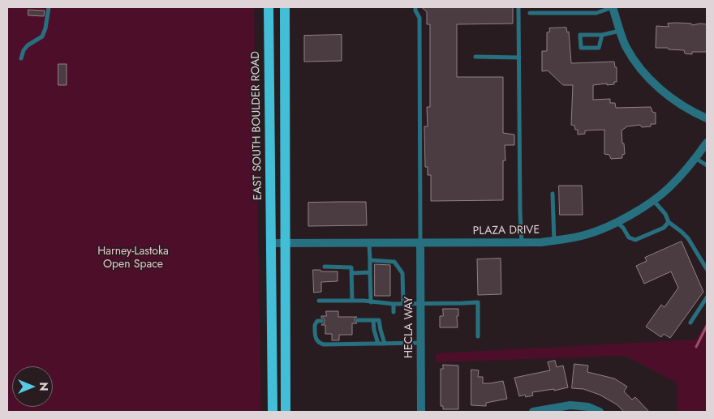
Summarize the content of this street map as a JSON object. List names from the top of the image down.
{
  "streets": {
    "main road": ["EAST SOUTH BOULDER ROAD"],
    "street": ["PLAZA DRIVE", "HECLA WAY"]
  },
  "crossings": [
    ["EAST SOUTH BOULDER ROAD", "PLAZA DRIVE"],
    ["PLAZA DRIVE", "HECLA WAY"]
  ],
  "parks": ["Harney-Lastoka Open Space"],
  "north": "right"
}
